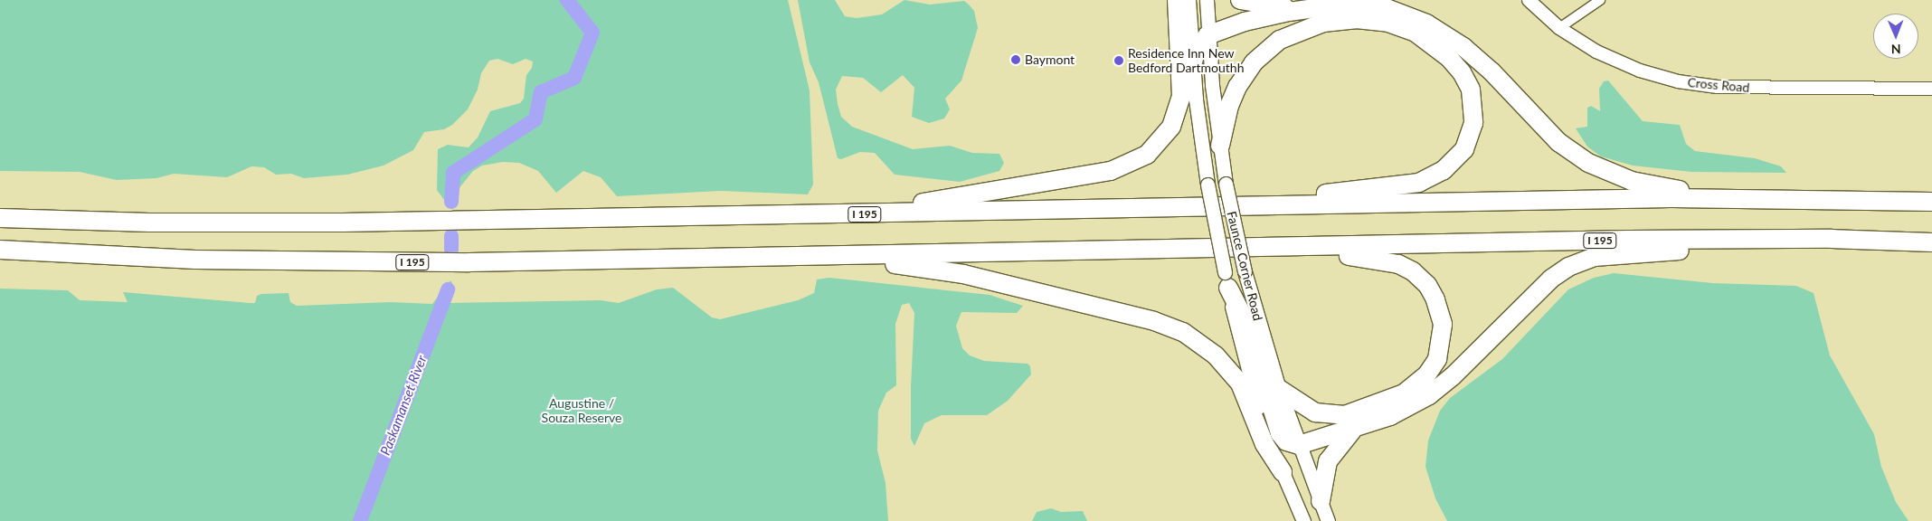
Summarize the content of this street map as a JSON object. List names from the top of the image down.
{
  "streets": {
    "highway": ["I 195"],
    "main road": ["Faunce Corner Road"],
    "street": ["Cross Road"]
  },
  "water": ["Paskamanset River"],
  "parks": ["Augustine / Souza Reserve"],
  "places": ["Baymont", "Residence Inn New Bedford Dartmouthh"],
  "north": "bottom"
}
